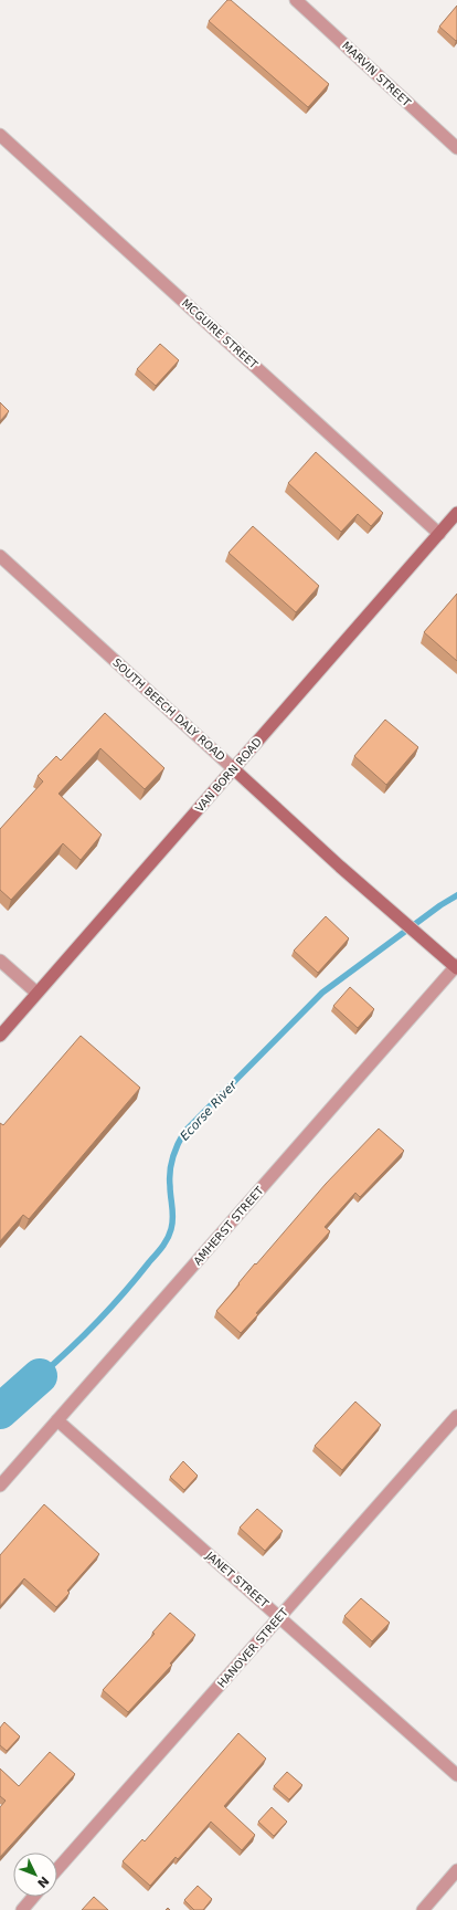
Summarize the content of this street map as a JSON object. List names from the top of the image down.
{
  "streets": {
    "main road": ["SOUTH BEECH DALY ROAD", "VAN BORN ROAD"],
    "street": [
      "MARVIN STREET",
      "MCGUIRE STREET",
      "AMHERST STREET",
      "JANET STREET",
      "HANOVER STREET"
    ]
  },
  "crossings": [
    ["MCGUIRE STREET", "VAN BORN ROAD"],
    ["SOUTH BEECH DALY ROAD", "VAN BORN ROAD"],
    ["SOUTH BEECH DALY ROAD", "AMHERST STREET"],
    ["AMHERST STREET", "JANET STREET"],
    ["JANET STREET", "HANOVER STREET"]
  ],
  "water": ["Ecorse River"],
  "north": "bottom right"
}
